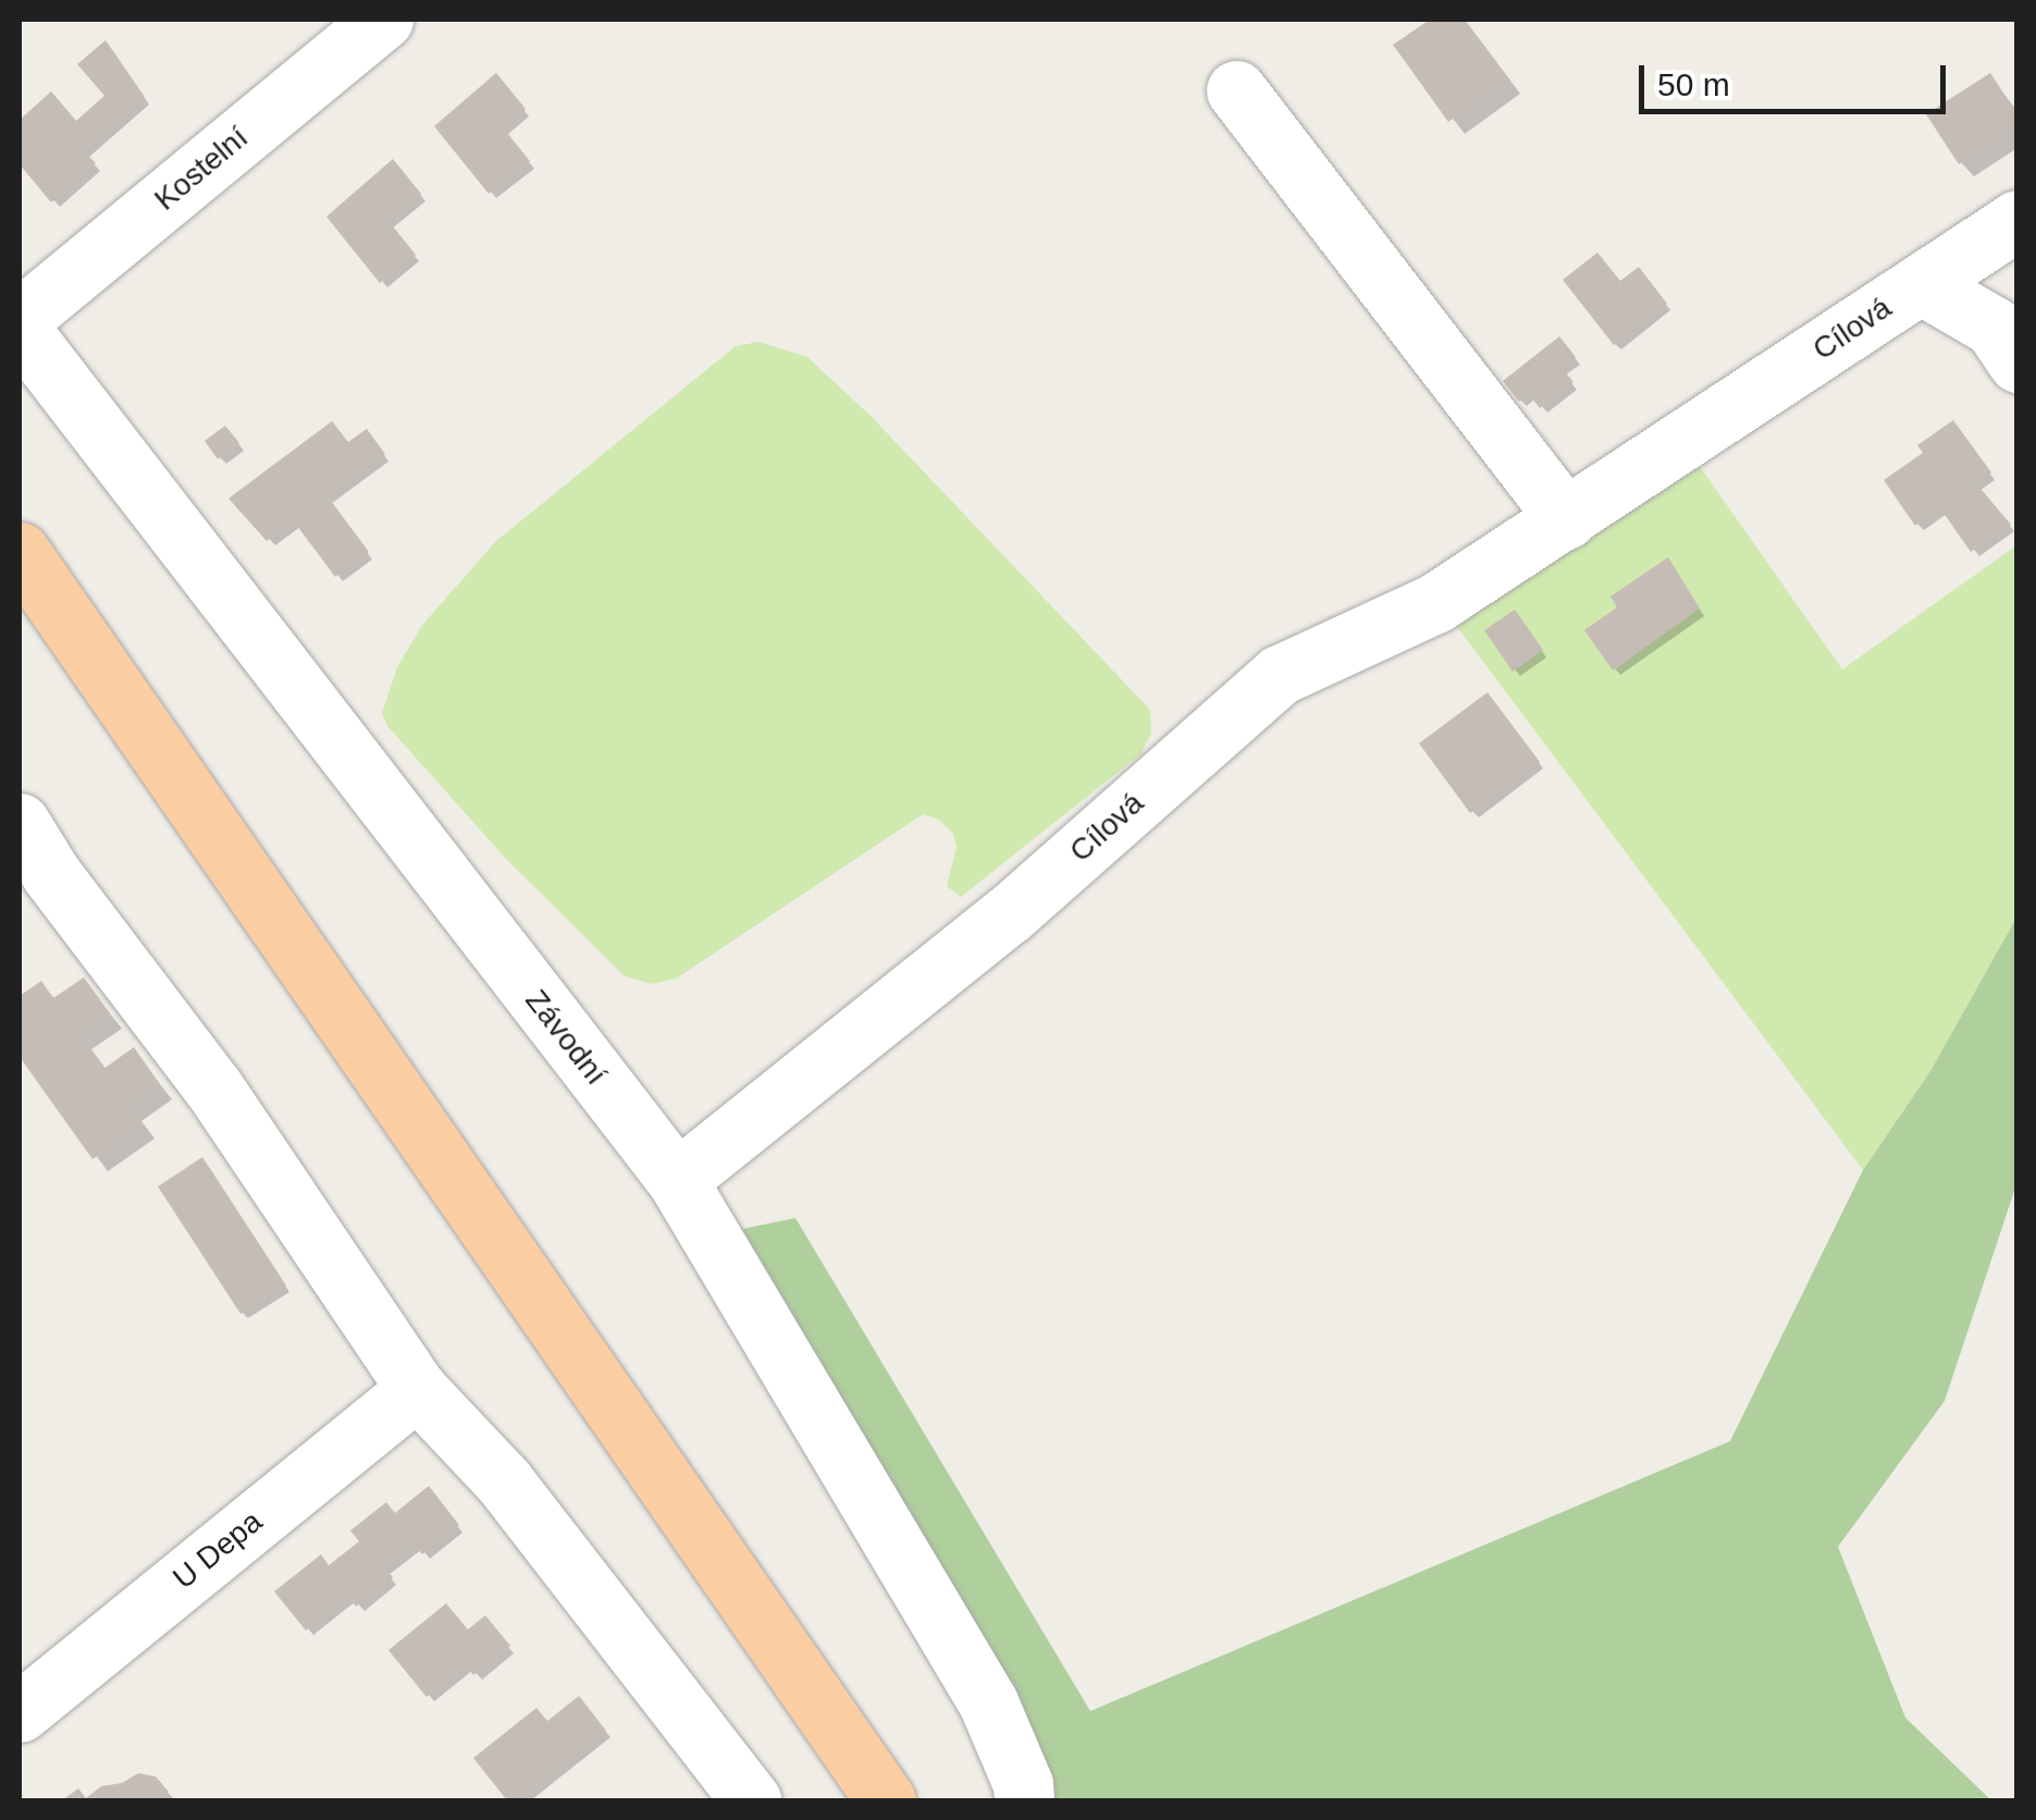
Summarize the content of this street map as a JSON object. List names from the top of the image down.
{
  "streets": {
    "street": [
      "Kostelní",
      "Cílová",
      "Závodní",
      "U Depa"
    ]
  },
  "crossings": [
    ["Cílová", "Závodní"]
  ],
  "scale_bar": "50 m"
}
